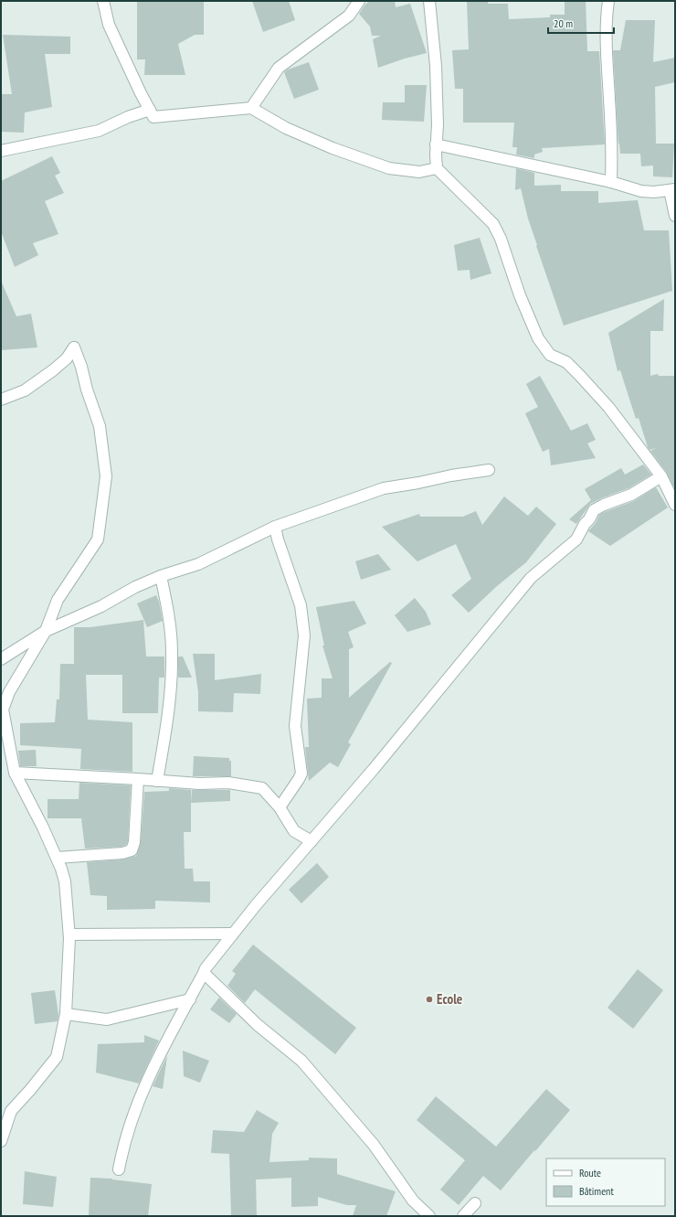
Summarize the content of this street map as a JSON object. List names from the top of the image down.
{
  "places": ["Ecole"],
  "legend": ["Route", "Bâtiment"],
  "scale_bar": "20 m"
}
